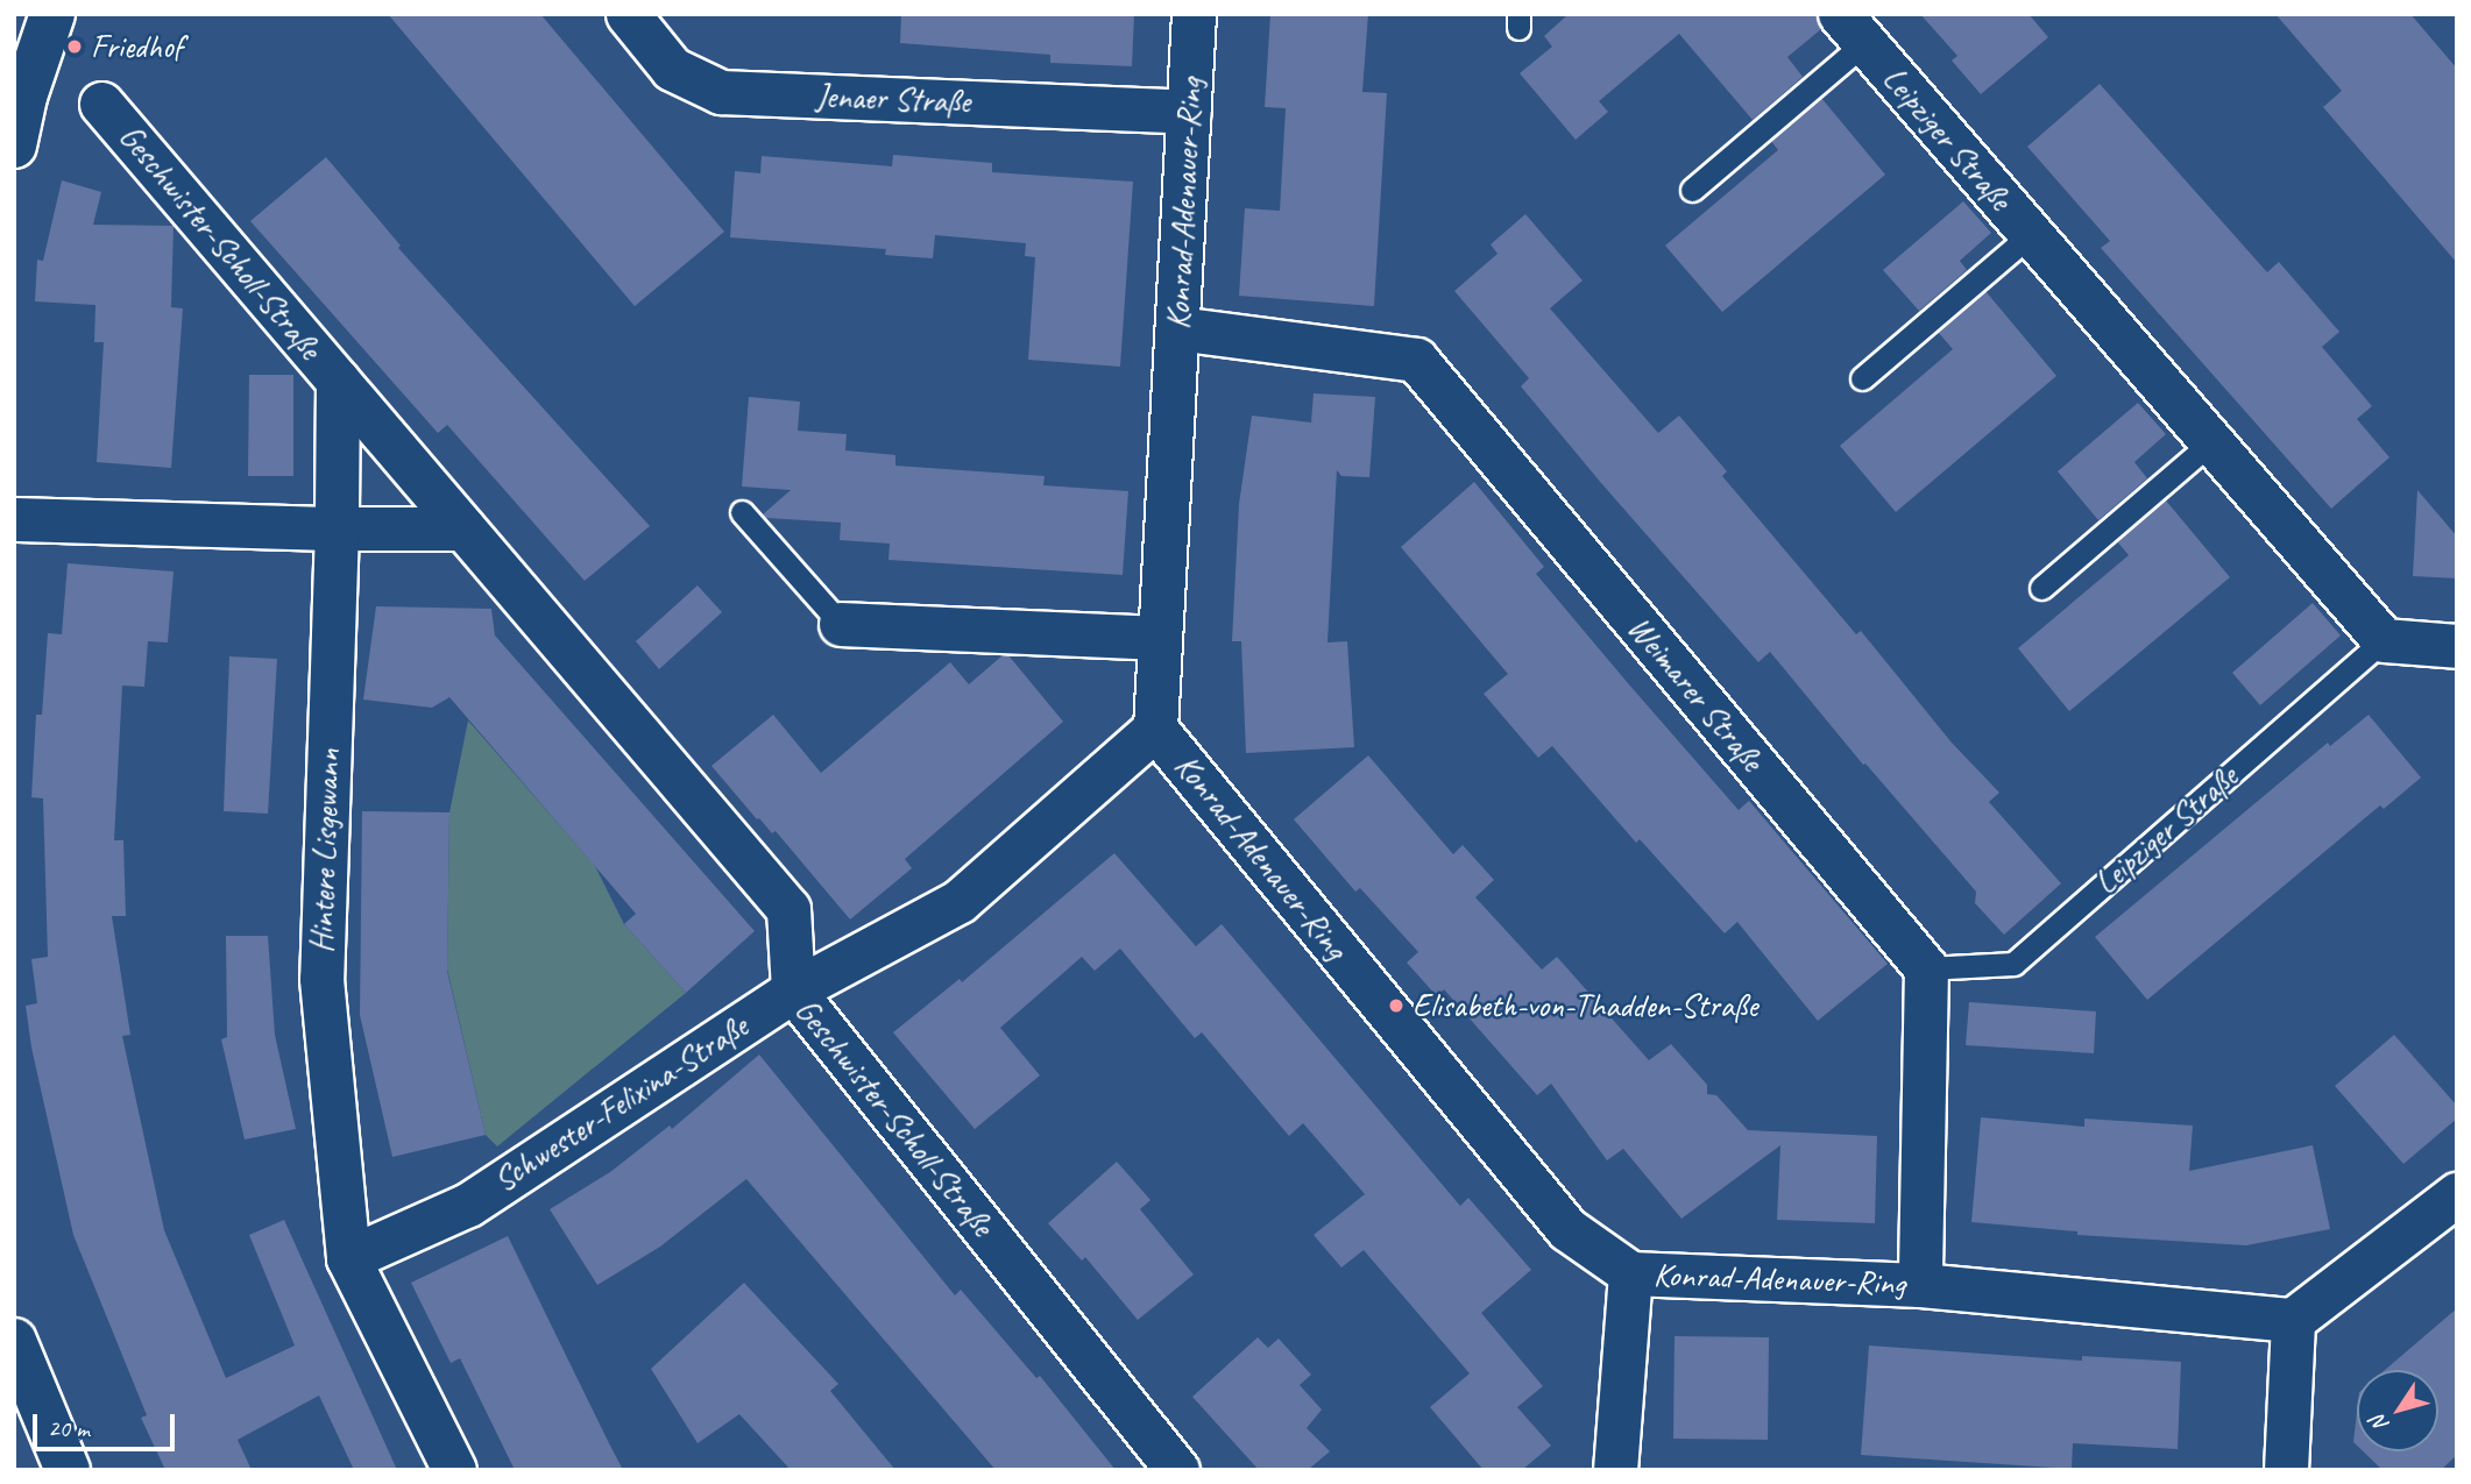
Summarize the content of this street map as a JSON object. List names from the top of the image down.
{
  "streets": {
    "street": [
      "Jenaer Straße",
      "Leipziger Straße",
      "Konrad-Adenauer-Ring",
      "Geschwister-Scholl-Straße",
      "Weimarer Straße",
      "Hintere Lisgewann",
      "Schwester-Felixina-Straße"
    ]
  },
  "crossings": [
    ["Jenaer Straße", "Konrad-Adenauer-Ring"],
    ["Leipziger Straße", "Weimarer Straße"],
    ["Konrad-Adenauer-Ring", "Weimarer Straße"],
    ["Konrad-Adenauer-Ring", "Schwester-Felixina-Straße"],
    ["Geschwister-Scholl-Straße", "Hintere Lisgewann"],
    ["Geschwister-Scholl-Straße", "Schwester-Felixina-Straße"],
    ["Hintere Lisgewann", "Schwester-Felixina-Straße"]
  ],
  "places": ["Friedhof", "Elisabeth-von-Thadden-Straße"],
  "scale_bar": "20 m",
  "north": "bottom left"
}
